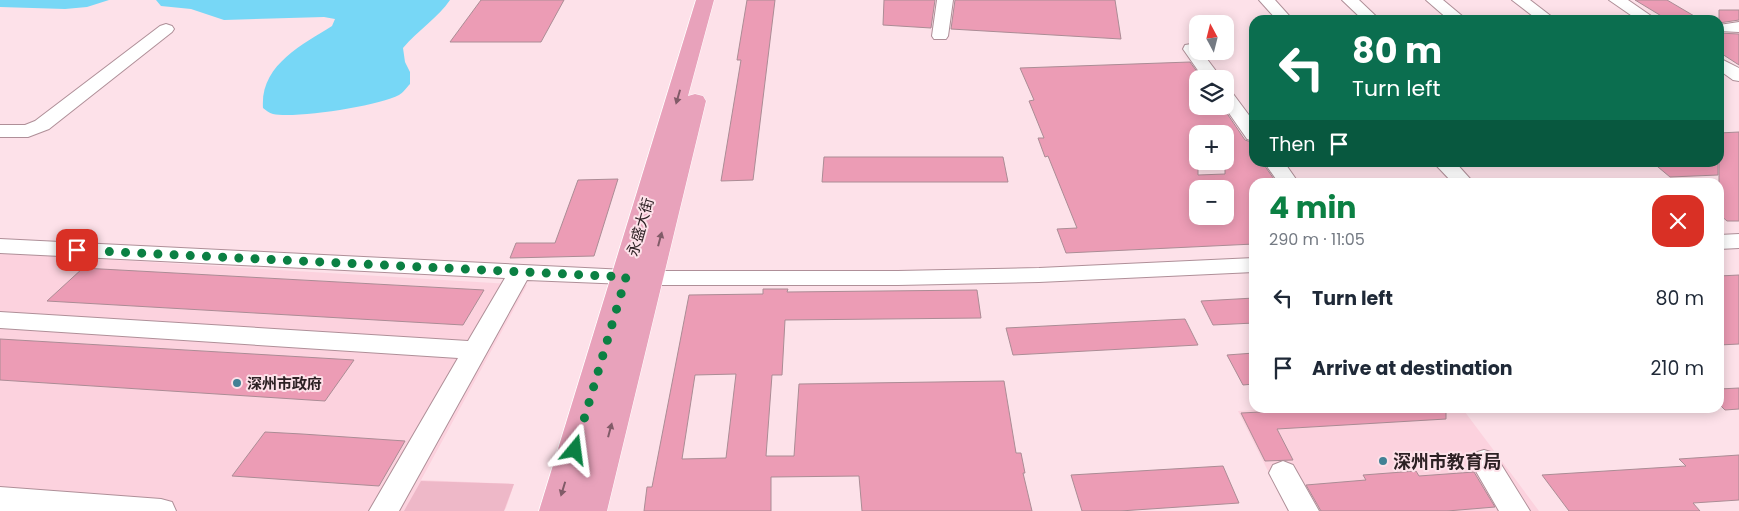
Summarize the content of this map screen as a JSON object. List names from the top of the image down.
{
  "streets": {
    "main road": ["永盛大街"]
  },
  "places": ["深州市政府", "深州市教育局"],
  "north": "top",
  "page": {
    "map_buttons": ["+", "−"],
    "turn": ["80 m", "Turn left"],
    "then": "Then",
    "heading": ["4 min", "290 m · 11:05"],
    "list": [
      {
        "name": "Turn left",
        "value": "80 m"
      },
      {
        "name": "Arrive at destination",
        "value": "210 m"
      }
    ]
  }
}
